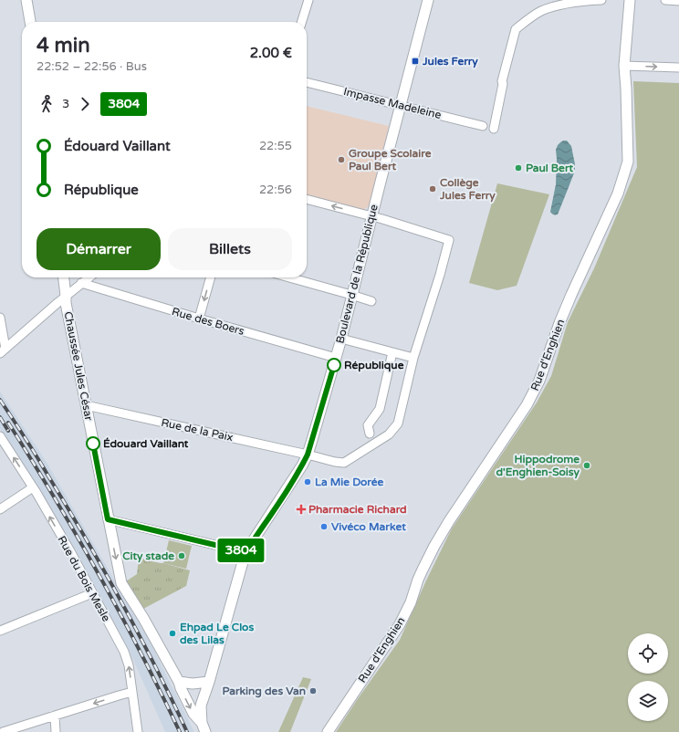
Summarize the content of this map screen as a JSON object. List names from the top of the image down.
{
  "streets": {
    "street": [
      "Impasse Madeleine",
      "Boulevard de la République",
      "Rue des Boers",
      "Rue d'Enghien",
      "Chaussée Jules César",
      "Rue de la Paix",
      "Rue du Bois Mesle"
    ]
  },
  "crossings": [
    ["Impasse Madeleine", "Boulevard de la République"],
    ["Boulevard de la République", "Rue des Boers"],
    ["Boulevard de la République", "Chaussée Jules César"],
    ["Boulevard de la République", "Rue de la Paix"],
    ["Chaussée Jules César", "Rue de la Paix"]
  ],
  "one_way": ["Chaussée Jules César", "Rue du Bois Mesle"],
  "places": {
    "transit": ["Jules Ferry"],
    "other": [
      "Groupe Scolaire Paul Bert",
      "Paul Bert",
      "Collège Jules Ferry",
      "République",
      "Édouard Vaillant",
      "Hippodrome d'Enghien-Soisy",
      "La Mie Dorée",
      "Vivéco Market",
      "City stade",
      "Ehpad Le Clos des Lilas",
      "Parking des Van"
    ],
    "health": ["Pharmacie Richard"]
  },
  "lines": ["bus line 3804"],
  "page": {
    "on_map": "3804",
    "heading": ["4 min", "22:52 – 22:56 · Bus", "2.00 €"],
    "legs": ["3", "3804"],
    "list": [
      {
        "name": "Édouard Vaillant",
        "value": "22:55"
      },
      {
        "name": "République",
        "value": "22:56"
      }
    ],
    "buttons": ["Démarrer", "Billets"]
  }
}
